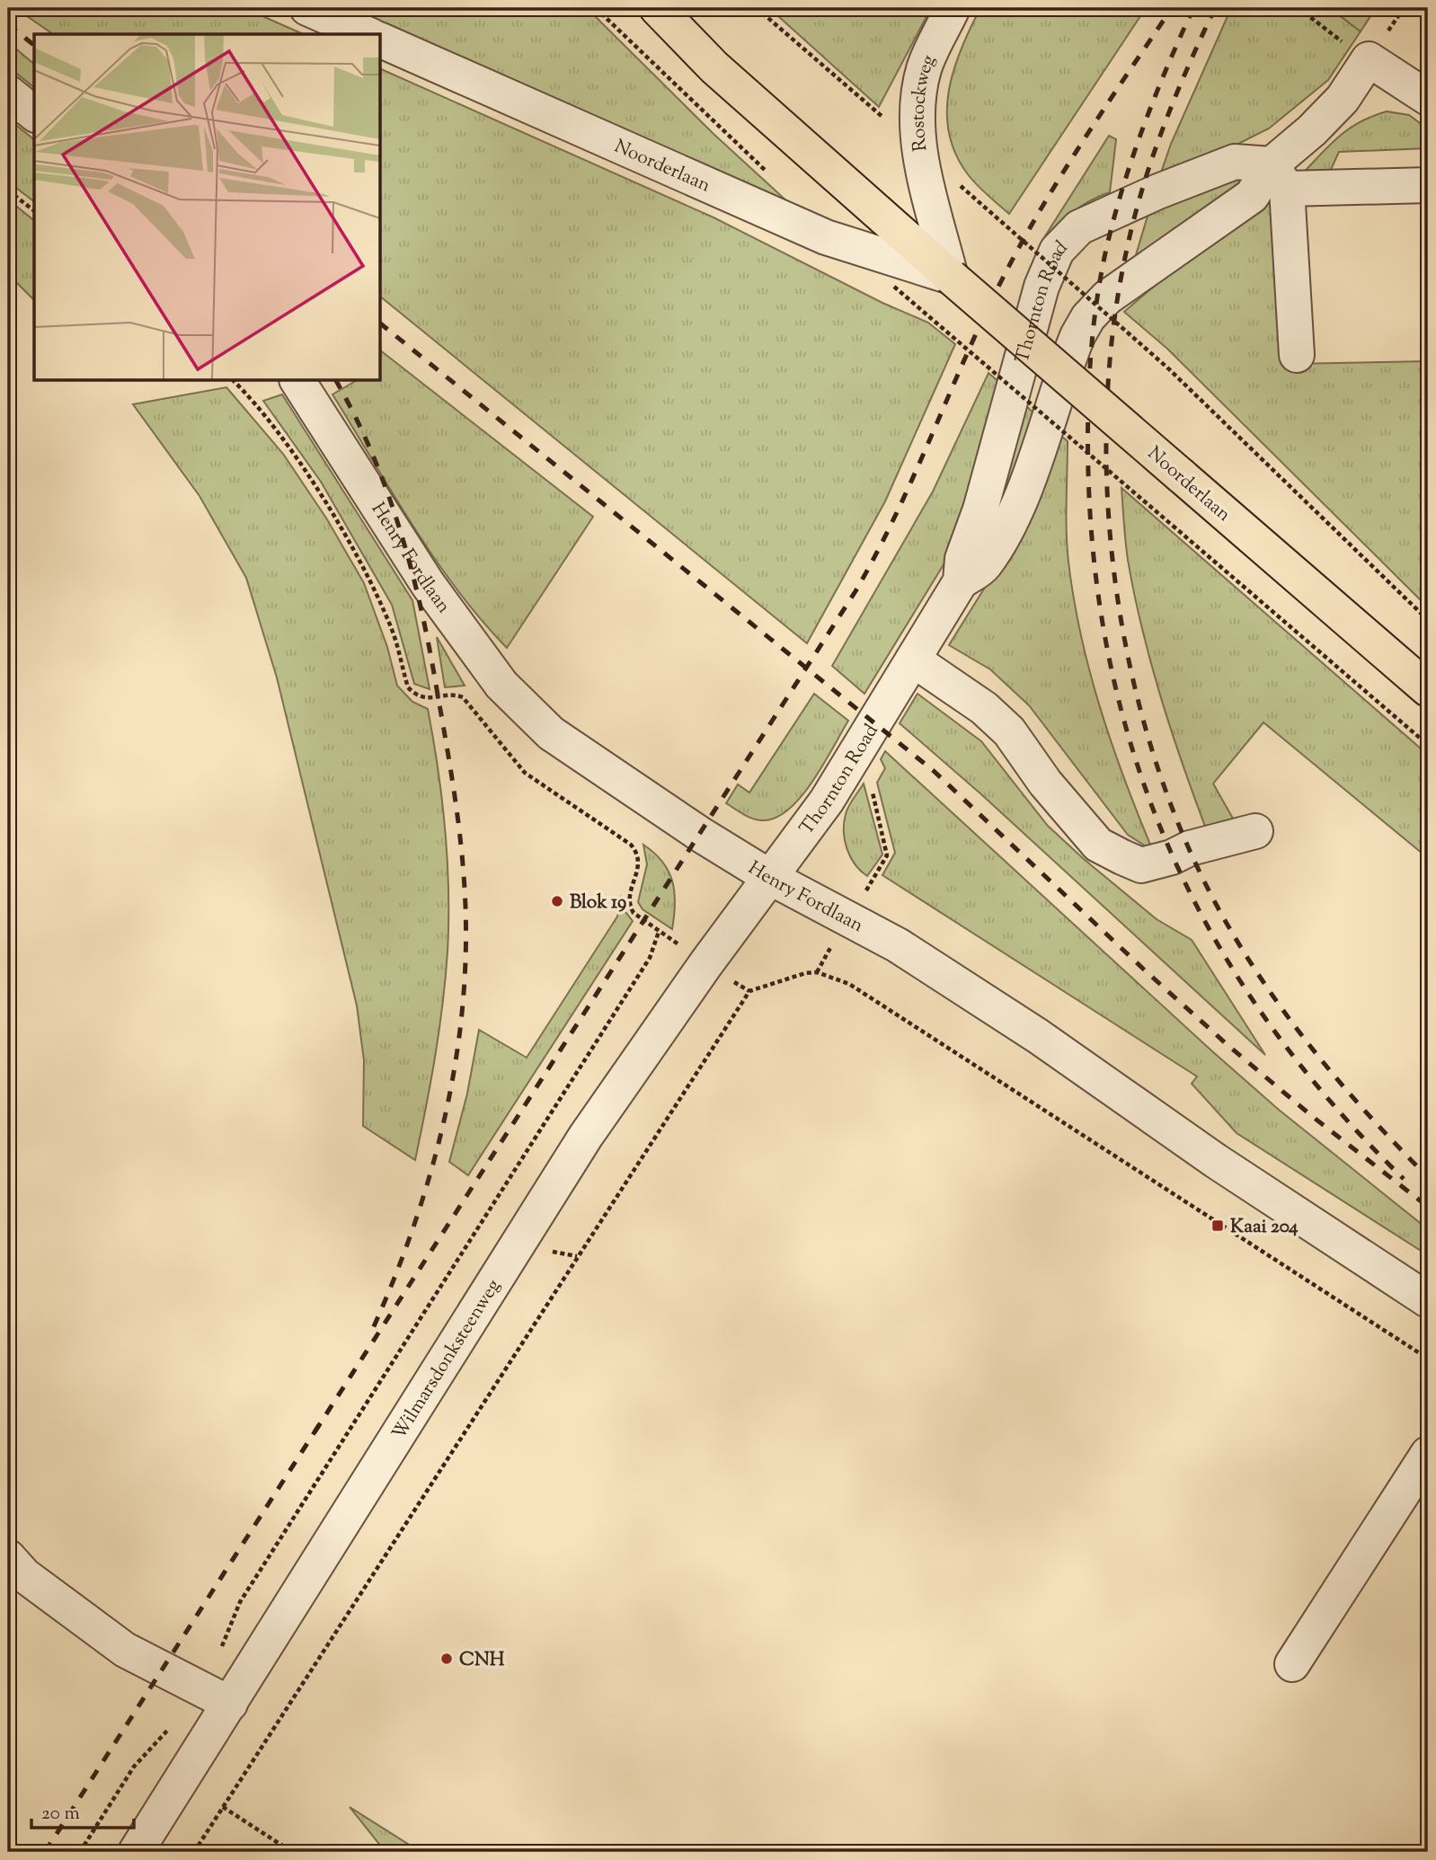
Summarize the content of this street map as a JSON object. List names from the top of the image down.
{
  "streets": {
    "main road": ["Noorderlaan"],
    "street": [
      "Rostockweg",
      "Thornton Road",
      "Henry Fordlaan",
      "Wilmarsdonksteenweg"
    ]
  },
  "crossings": [
    ["Rostockweg", "Noorderlaan"],
    ["Thornton Road", "Henry Fordlaan"],
    ["Thornton Road", "Wilmarsdonksteenweg"],
    ["Henry Fordlaan", "Wilmarsdonksteenweg"]
  ],
  "places": {
    "other": ["Blok 19", "CNH"],
    "transit": ["Kaai 204"]
  },
  "scale_bar": "20 m"
}
